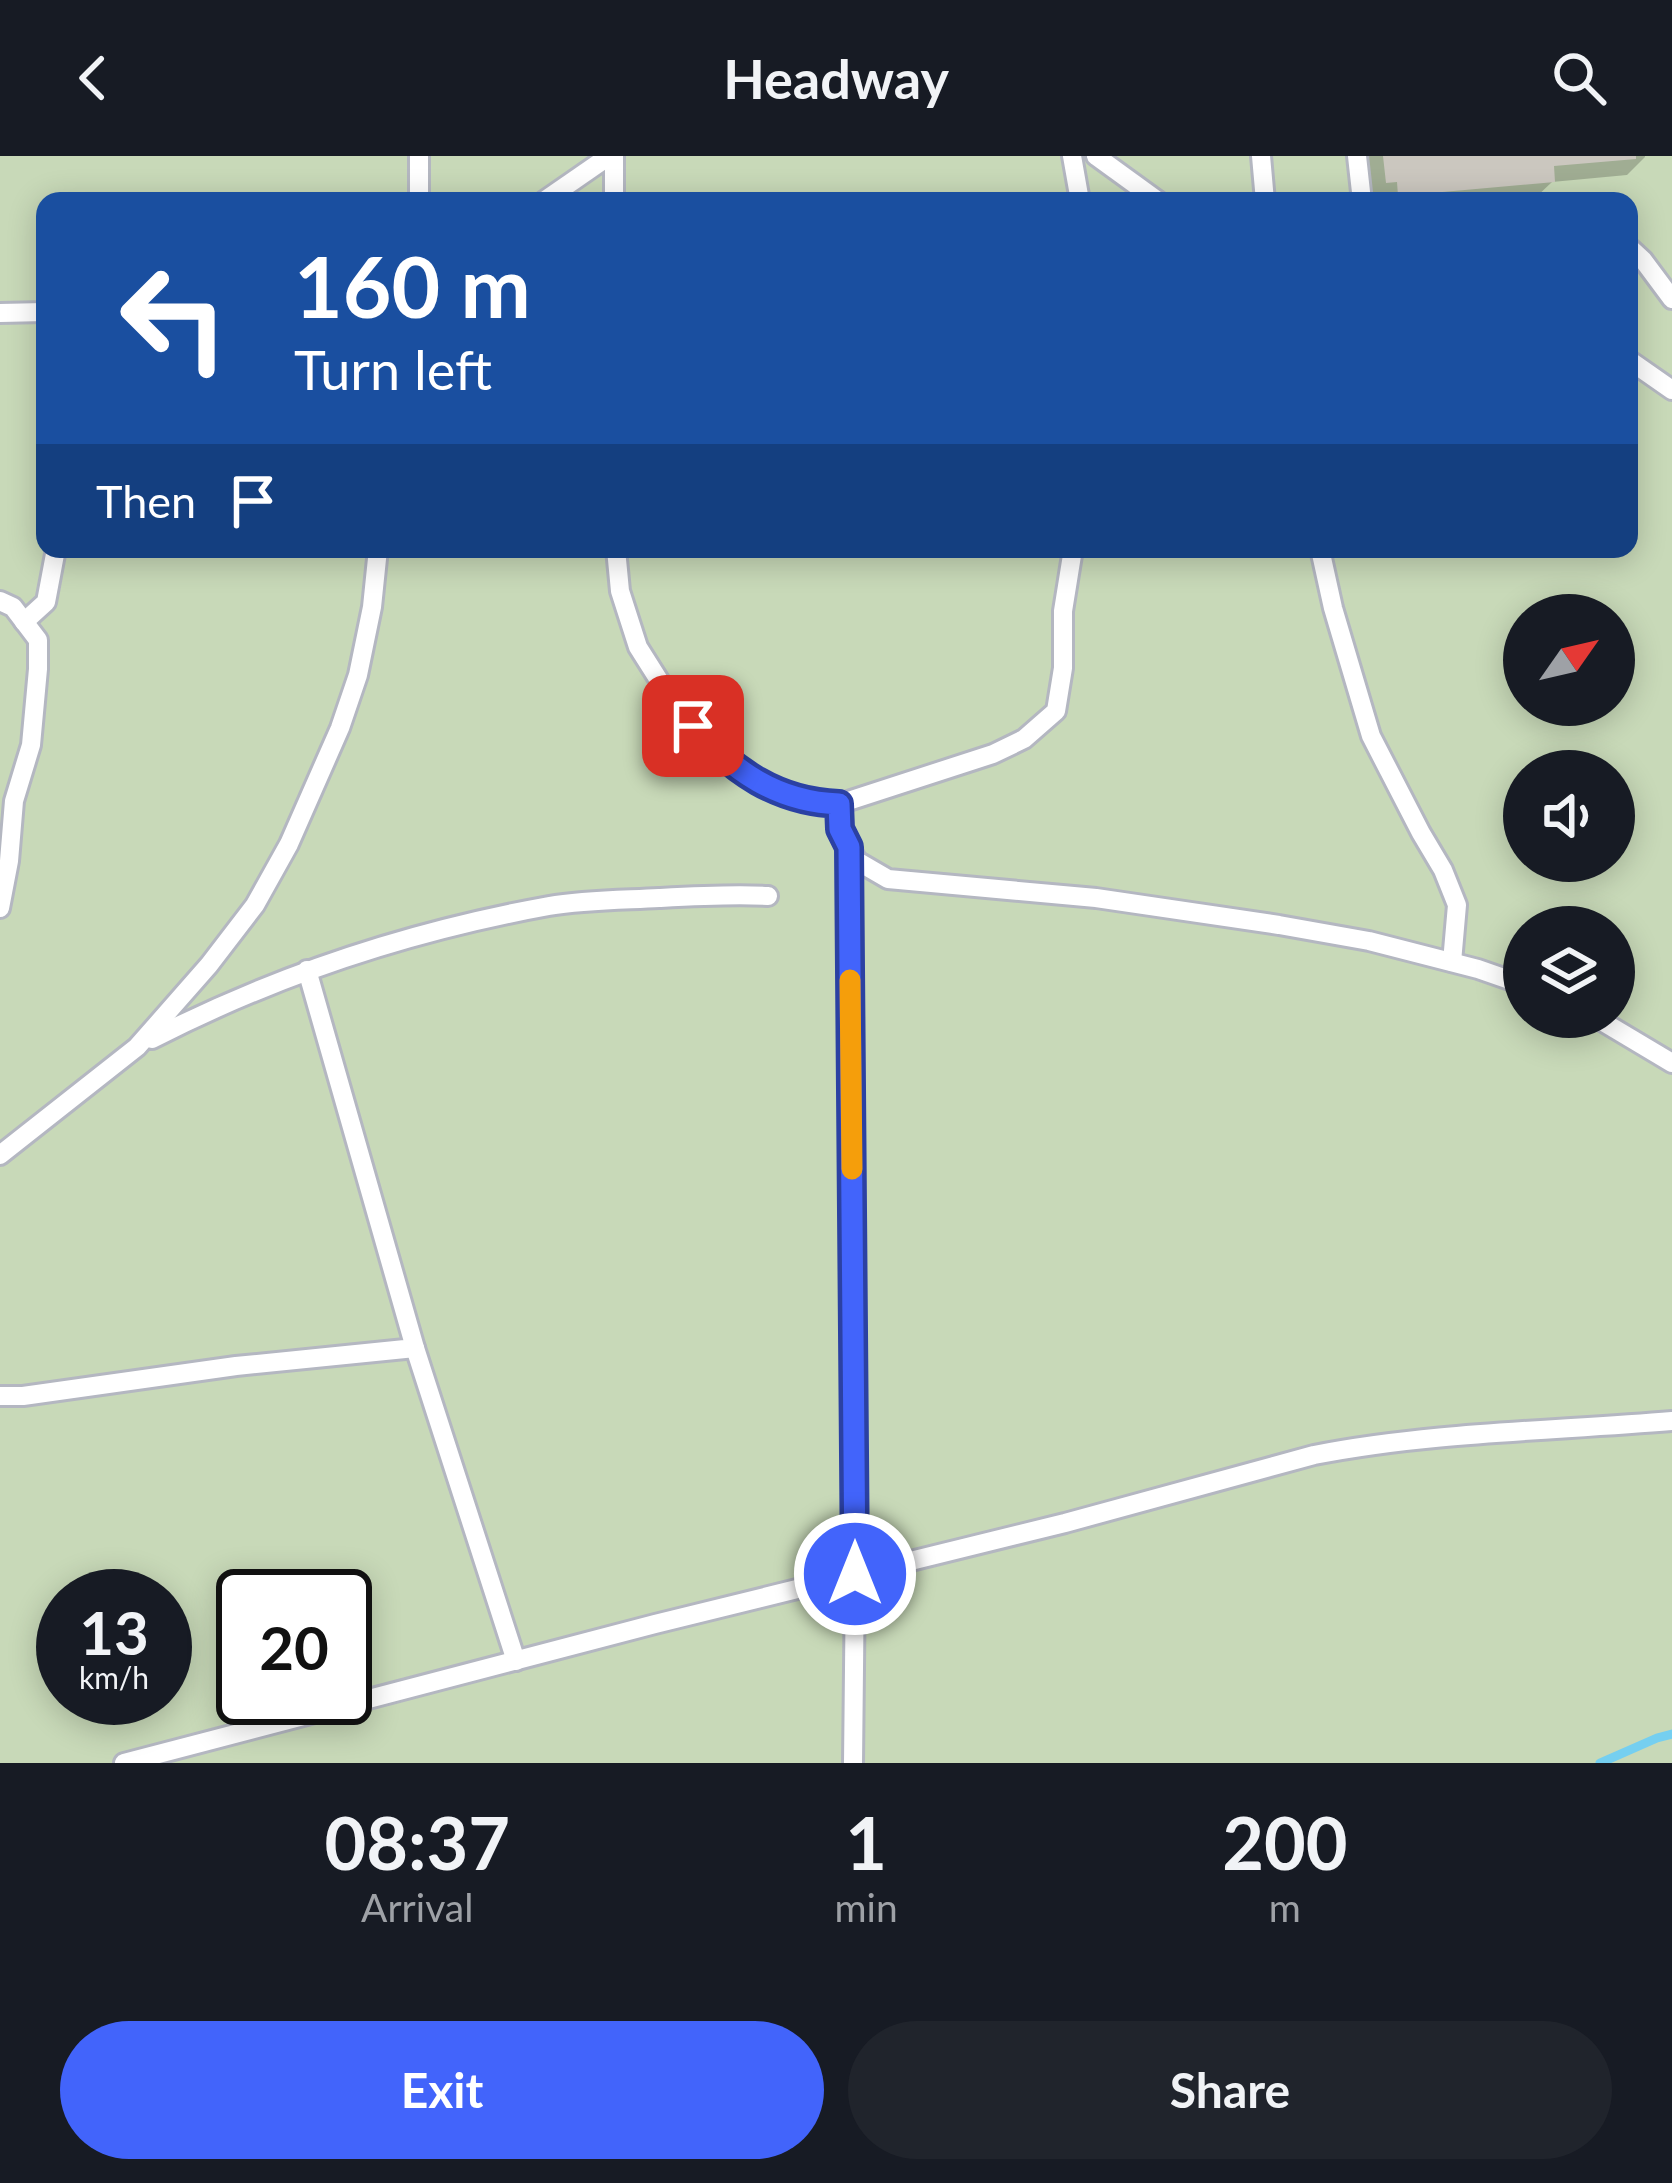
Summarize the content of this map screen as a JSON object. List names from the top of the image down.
{
  "north": "top right",
  "page": {
    "header": "Headway",
    "turn": ["160 m", "Turn left"],
    "then": "Then",
    "speed": "13 km/h",
    "limit": "20",
    "eta": [
      "08:37",
      "Arrival",
      "1",
      "min",
      "200",
      "m"
    ],
    "buttons": ["Exit", "Share"]
  }
}
